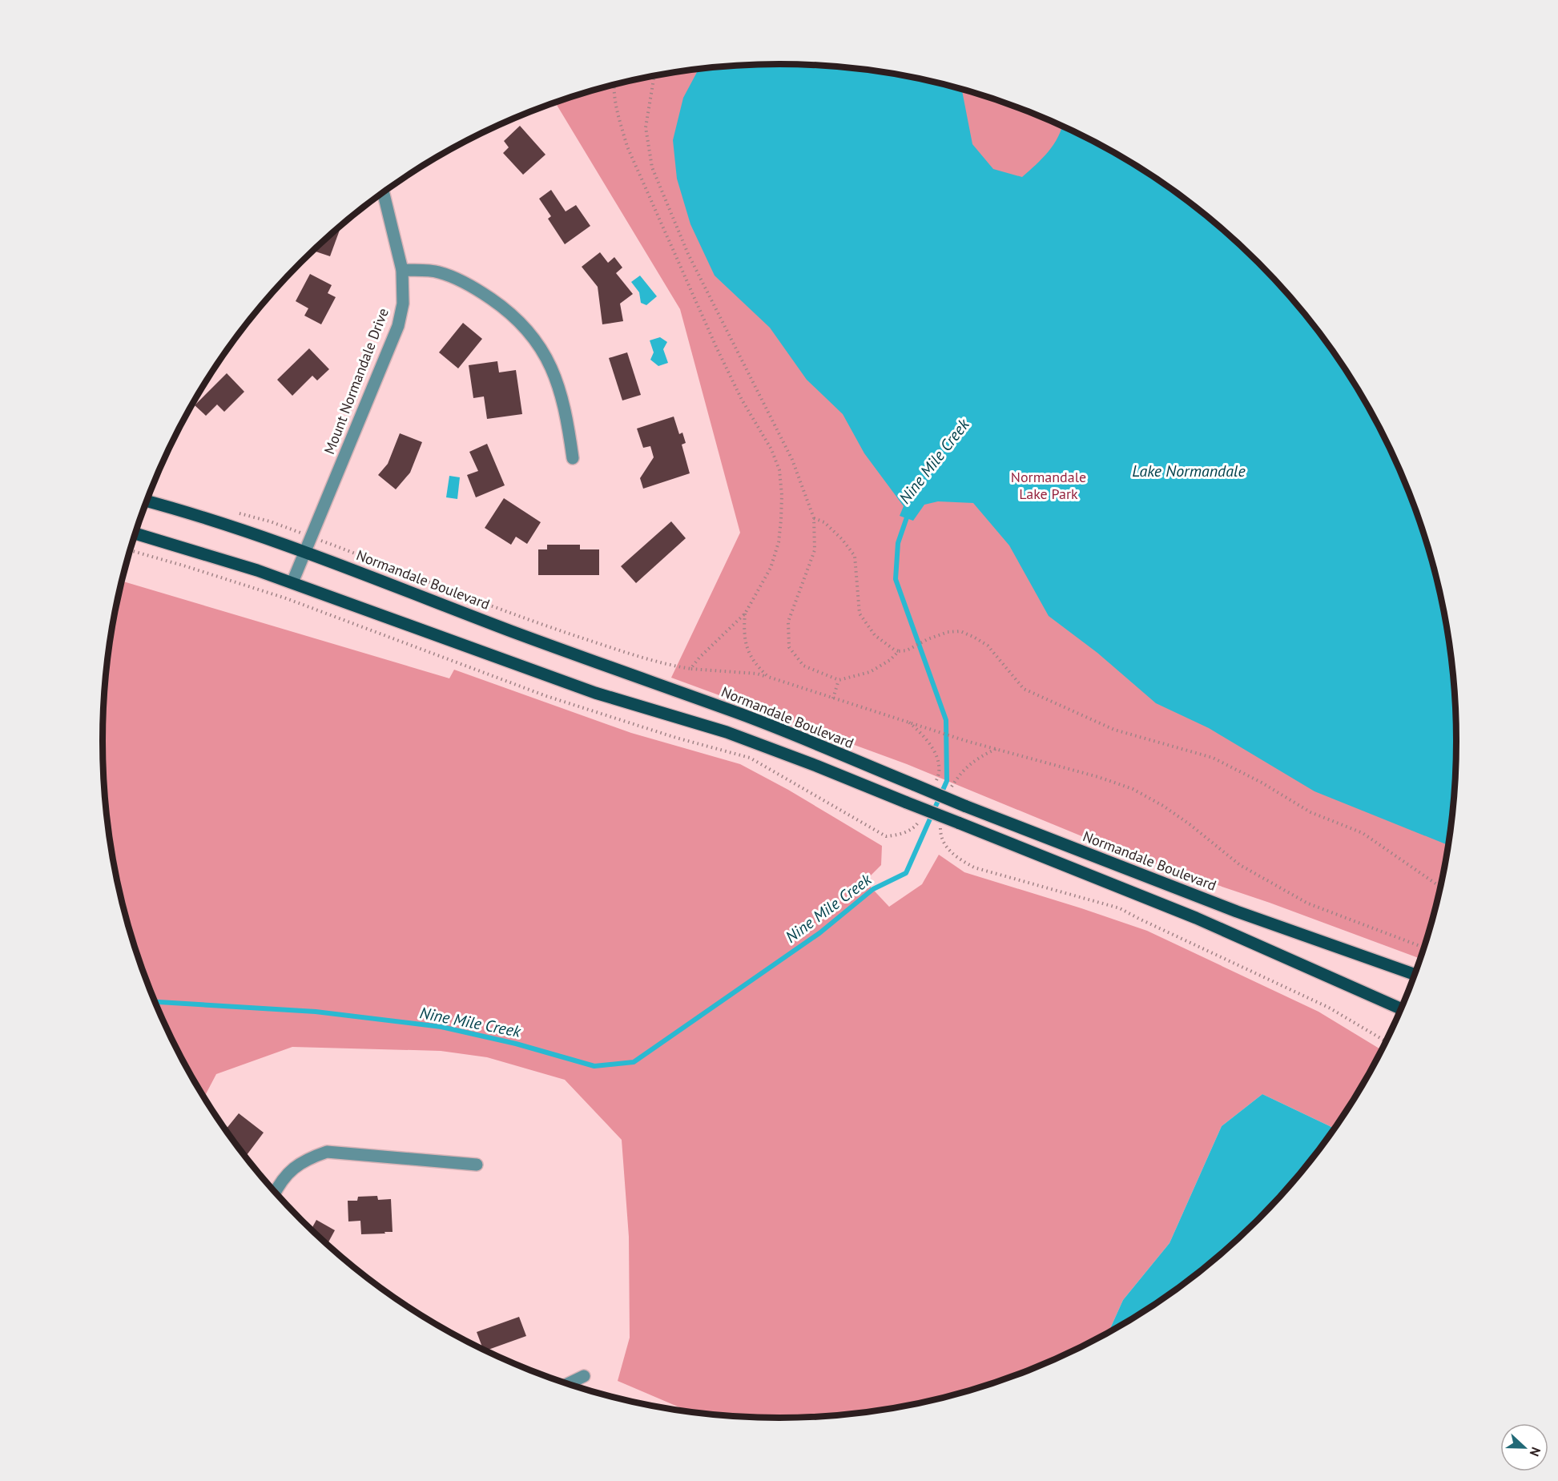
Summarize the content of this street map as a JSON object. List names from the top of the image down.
{
  "streets": {
    "main road": ["Normandale Boulevard"],
    "street": ["Mount Normandale Drive"]
  },
  "crossings": [
    ["Mount Normandale Drive", "Normandale Boulevard"]
  ],
  "water": ["Nine Mile Creek", "Lake Normandale"],
  "parks": ["Normandale Lake Park"],
  "north": "right"
}
